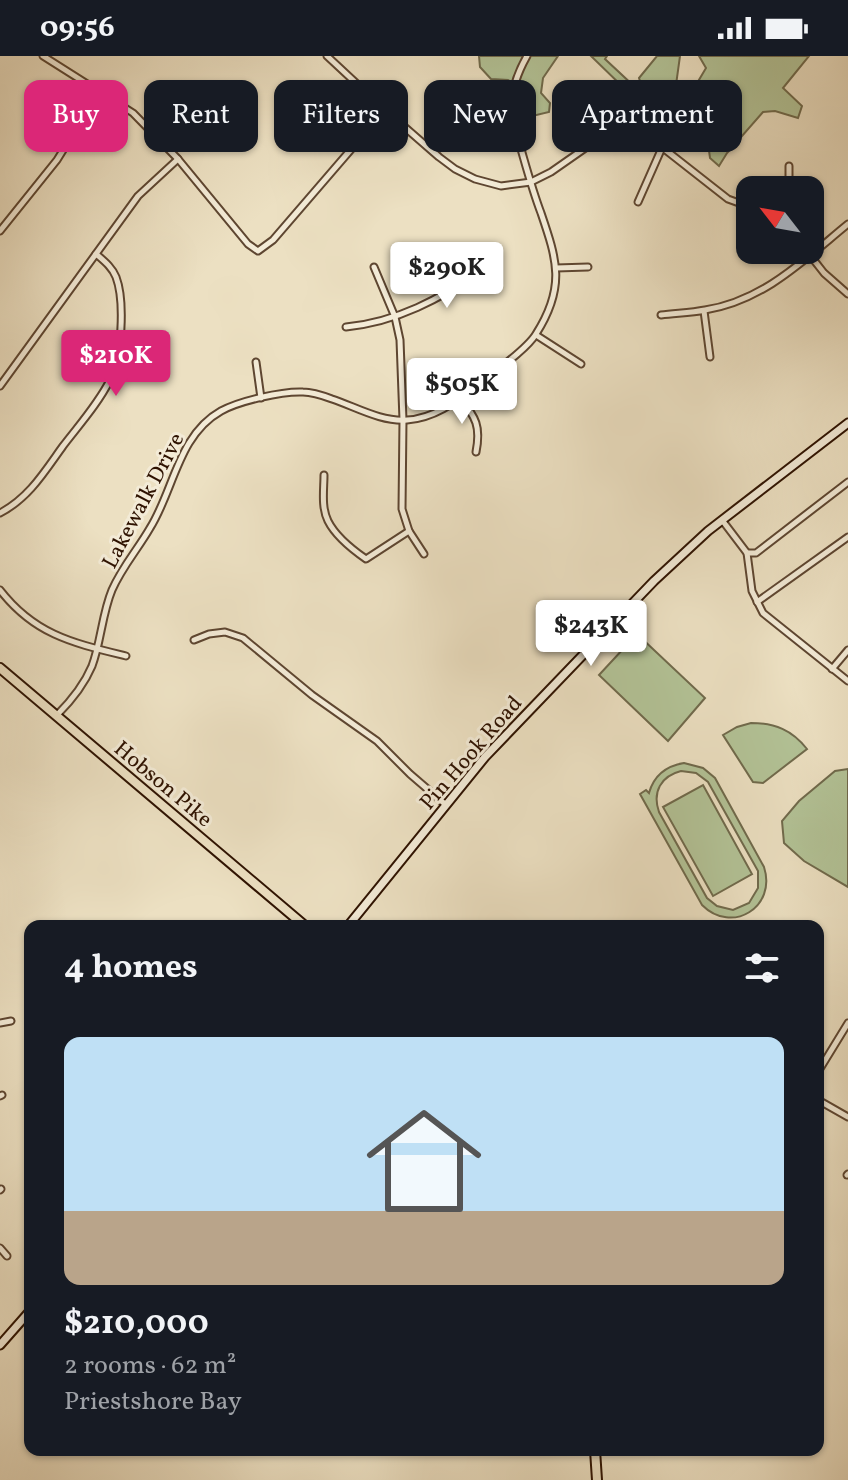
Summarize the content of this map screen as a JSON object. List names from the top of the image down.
{
  "streets": {
    "main road": ["Hobson Pike"],
    "street": ["Lakewalk Drive", "Pin Hook Road"]
  },
  "crossings": [
    ["Lakewalk Drive", "Hobson Pike"]
  ],
  "north": "top left",
  "page": {
    "status": "09:56",
    "chip": [
      "Buy",
      "Rent",
      "Filters",
      "New",
      "Apartment"
    ],
    "price": [
      "$290K",
      "$210K",
      "$505K",
      "$243K"
    ],
    "heading": "4 homes",
    "list": [
      {
        "name": "$210,000",
        "note": "2 rooms · 62 m² · Priestshore Bay"
      }
    ]
  }
}
